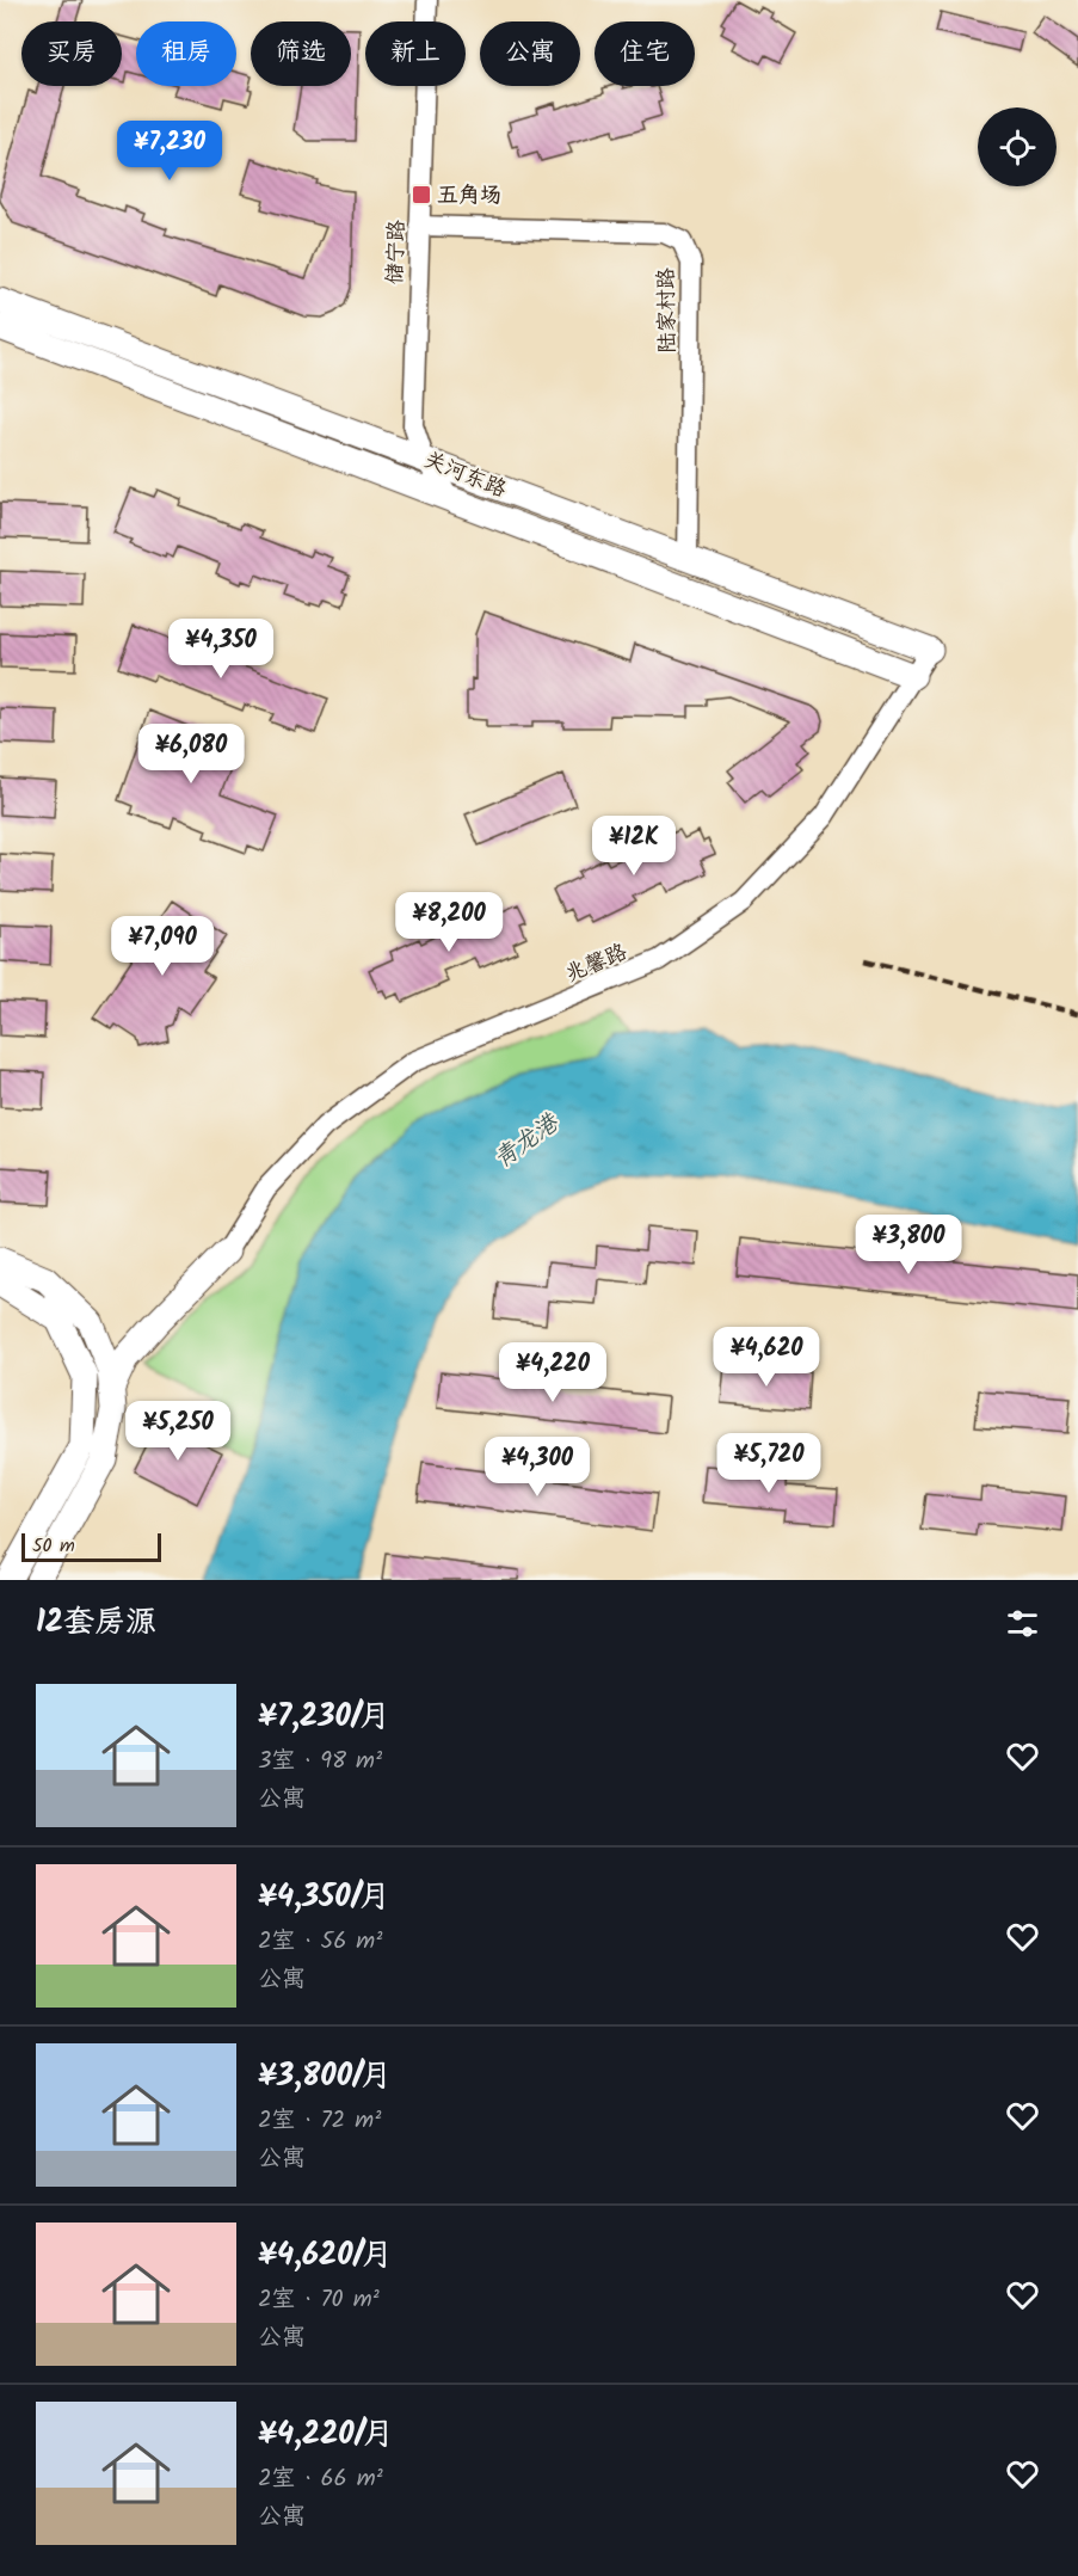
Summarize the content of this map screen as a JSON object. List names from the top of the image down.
{
  "streets": {
    "main road": ["关河东路"],
    "street": ["储宁路", "陆家村路", "兆馨路"]
  },
  "crossings": [
    ["储宁路", "陆家村路"],
    ["储宁路", "关河东路"],
    ["陆家村路", "关河东路"],
    ["关河东路", "兆馨路"]
  ],
  "water": ["青龙港"],
  "places": {
    "transit": ["五角场"]
  },
  "scale_bar": "50 m",
  "page": {
    "chip": [
      "买房",
      "租房",
      "筛选",
      "新上",
      "公寓",
      "住宅"
    ],
    "price": [
      "¥7,230",
      "¥4,350",
      "¥6,080",
      "¥12K",
      "¥8,200",
      "¥7,090",
      "¥3,800",
      "¥4,620",
      "¥4,220",
      "¥5,250",
      "¥5,720",
      "¥4,300"
    ],
    "scale": "50 m",
    "heading": "12套房源",
    "list": [
      {
        "name": "¥7,230/月",
        "note": "3室 · 98 m² · 公寓"
      },
      {
        "name": "¥4,350/月",
        "note": "2室 · 56 m² · 公寓"
      },
      {
        "name": "¥3,800/月",
        "note": "2室 · 72 m² · 公寓"
      },
      {
        "name": "¥4,620/月",
        "note": "2室 · 70 m² · 公寓"
      },
      {
        "name": "¥4,220/月",
        "note": "2室 · 66 m² · 公寓"
      }
    ]
  }
}
